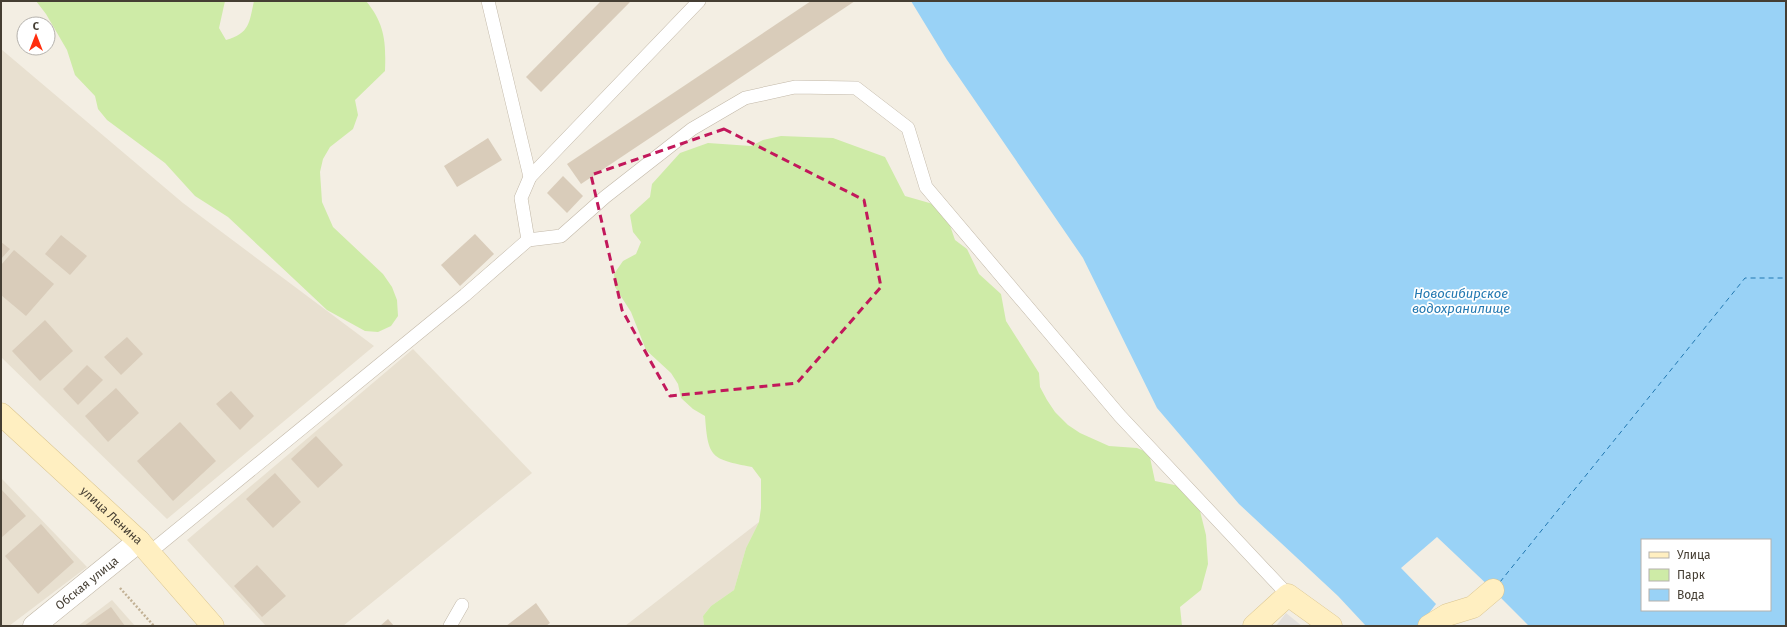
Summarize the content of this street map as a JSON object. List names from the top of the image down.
{
  "streets": {
    "street": ["улица Ленина", "Обская улица"]
  },
  "crossings": [
    ["улица Ленина", "Обская улица"]
  ],
  "water": ["Новосибирское водохранилище"],
  "legend": ["Улица", "Парк", "Вода"],
  "north": "top"
}
